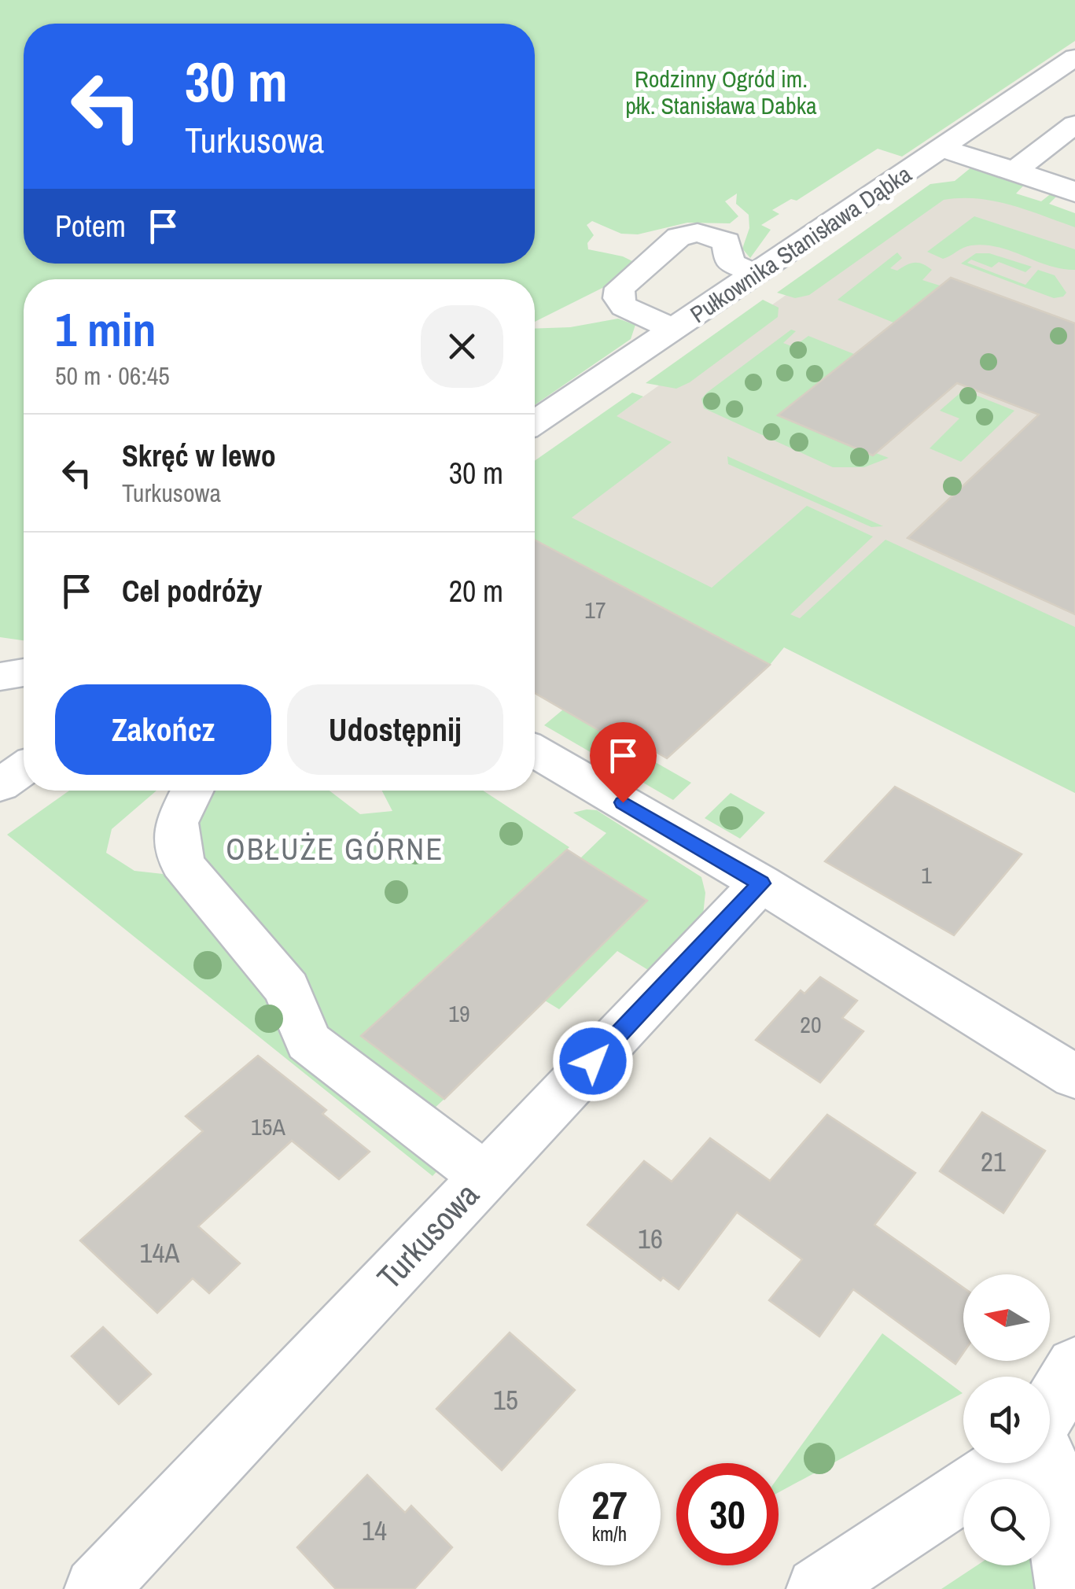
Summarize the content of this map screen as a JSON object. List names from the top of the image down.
{
  "streets": {
    "street": ["Pułkownika Stanisława Dąbka", "Turkusowa"]
  },
  "districts": ["OBŁUŻE GÓRNE"],
  "parks": ["Rodzinny Ogród im. płk. Stanisława Dabka"],
  "house_numbers": [
    "17",
    "1",
    "19",
    "20",
    "15A",
    "21",
    "16",
    "14A",
    "15",
    "14"
  ],
  "north": "left",
  "page": {
    "turn": ["30 m", "Turkusowa"],
    "then": "Potem",
    "heading": ["1 min", "50 m · 06:45"],
    "list": [
      {
        "name": "Skręć w lewo",
        "note": "Turkusowa",
        "value": "30 m"
      },
      {
        "name": "Cel podróży",
        "value": "20 m"
      }
    ],
    "buttons": ["Zakończ", "Udostępnij"],
    "speed": "27 km/h",
    "limit": "30"
  }
}
